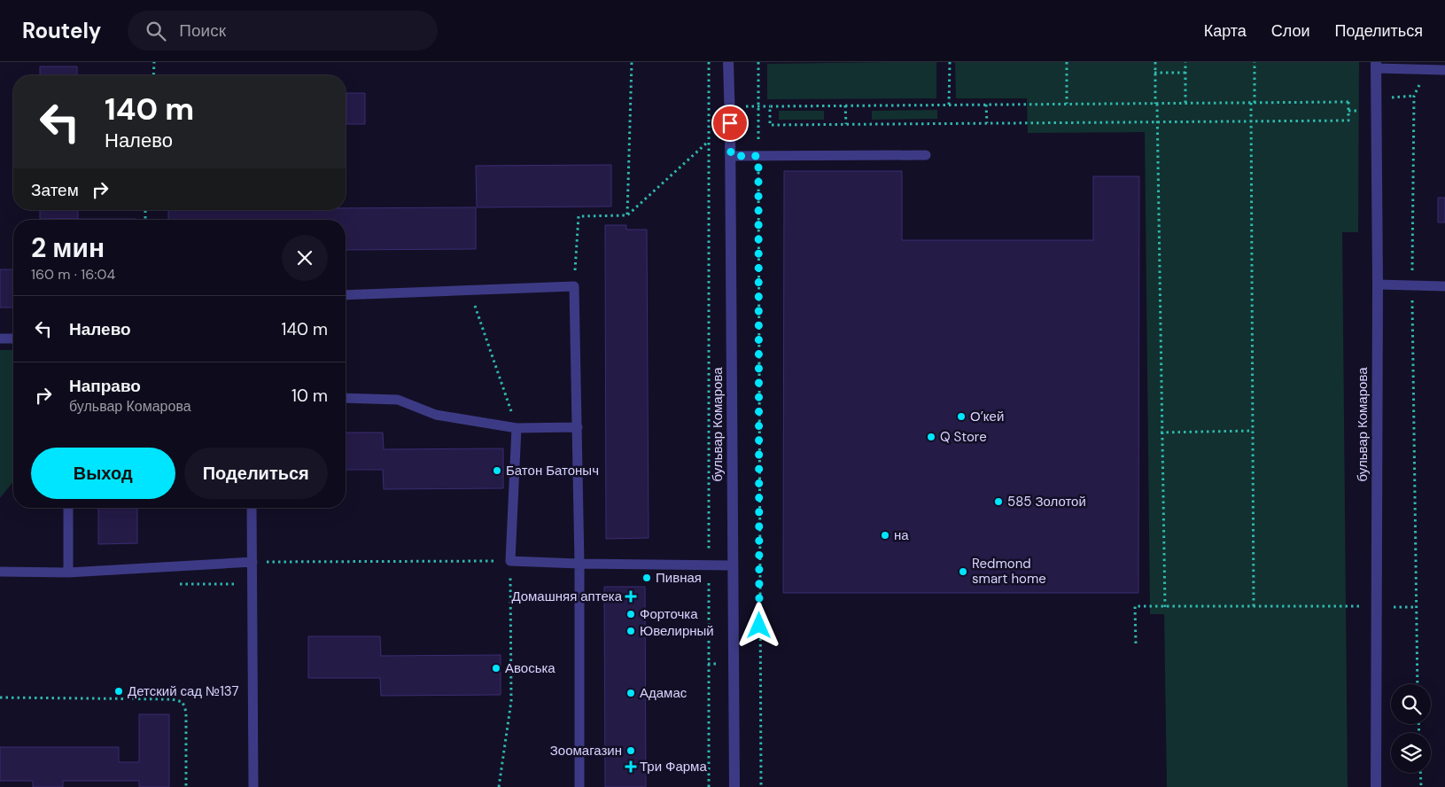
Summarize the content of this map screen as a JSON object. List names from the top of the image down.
{
  "streets": {
    "street": ["бульвар Комарова"]
  },
  "places": {
    "other": [
      "О’кей",
      "Q Store",
      "Батон Батоныч",
      "585 Золотой",
      "на",
      "Redmond smart home",
      "Пивная",
      "Форточка",
      "Ювелирный",
      "Авоська",
      "Детский сад №137",
      "Адамас",
      "Зоомагазин"
    ],
    "health": ["Домашняя аптека", "Три Фарма"]
  },
  "page": {
    "header": "Routely",
    "search": "Поиск",
    "nav": ["Карта", "Слои", "Поделиться"],
    "turn": ["140 m", "Налево"],
    "then": "Затем",
    "heading": ["2 мин", "160 m · 16:04"],
    "list": [
      {
        "name": "Налево",
        "value": "140 m"
      },
      {
        "name": "Направо",
        "note": "бульвар Комарова",
        "value": "10 m"
      }
    ],
    "buttons": ["Выход", "Поделиться"]
  }
}
